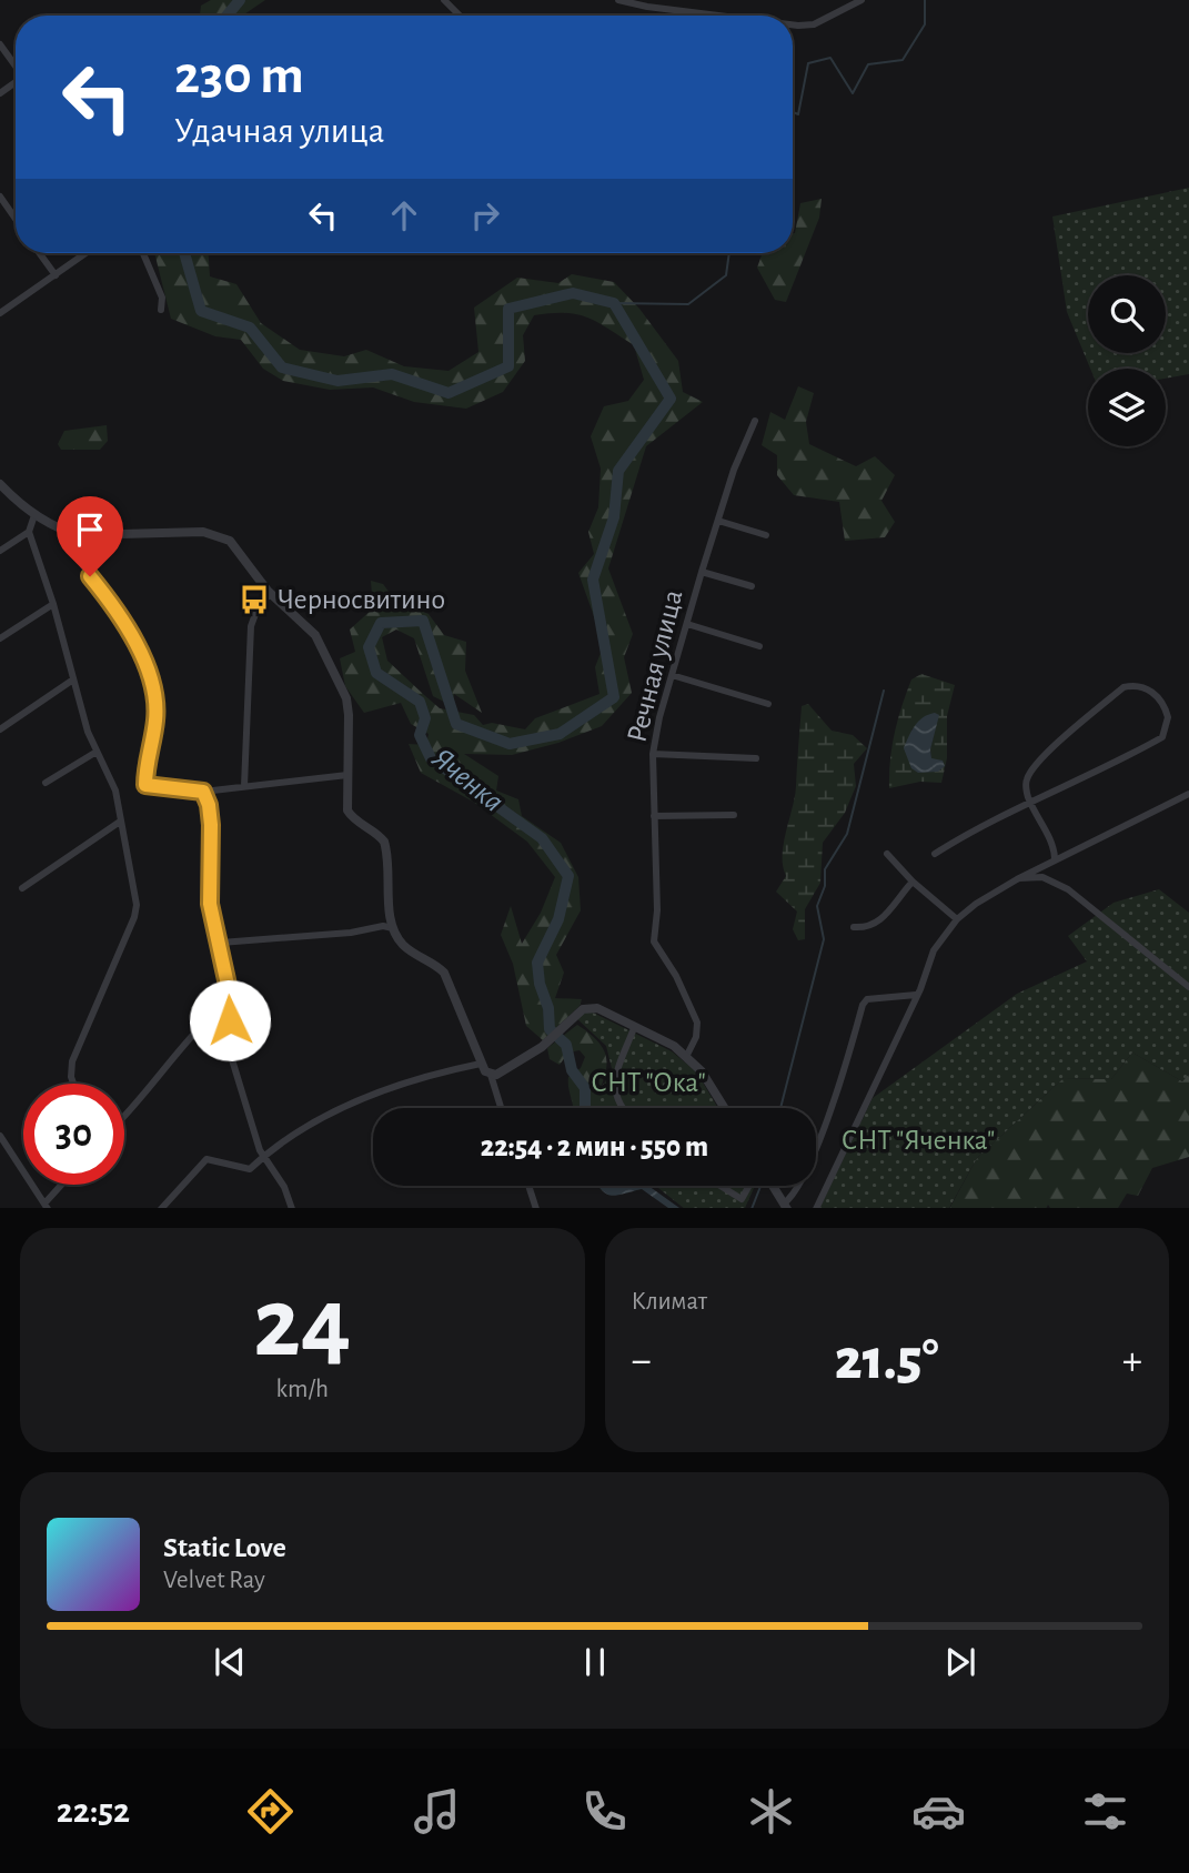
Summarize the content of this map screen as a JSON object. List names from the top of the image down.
{
  "streets": {
    "street": ["Речная улица"]
  },
  "water": ["Яченка"],
  "parks": ["СНТ \"Ока\"", "СНТ \"Яченка\""],
  "places": {
    "bus stop": ["Черносвитино"]
  },
  "page": {
    "turn": ["230 m", "Удачная улица"],
    "limit": "30",
    "trip": "22:54 · 2 мин · 550 m",
    "tile": [
      ["24", "km/h"],
      "Климат"
    ],
    "heat": ["−", "21.5°", "+"],
    "song": ["Static Love", "Velvet Ray"],
    "tabs": "22:52"
  }
}
